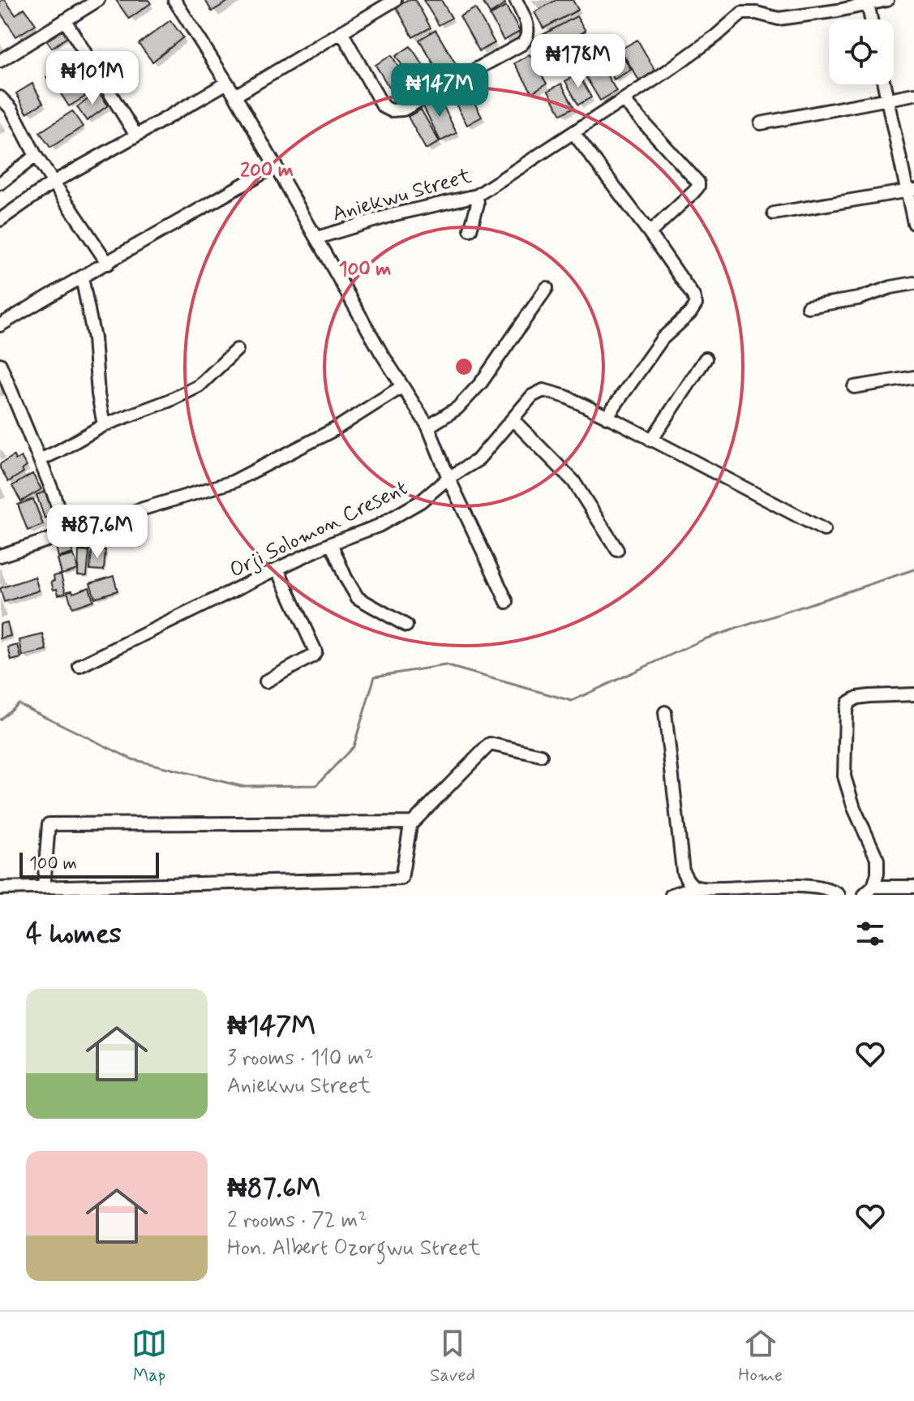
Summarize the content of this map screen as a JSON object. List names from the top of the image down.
{
  "streets": {
    "street": ["Aniekwu Street", "Orji Solomon Cresent"]
  },
  "scale_bar": "100 m",
  "page": {
    "price": [
      "₦178M",
      "₦101M",
      "₦147M",
      "₦87.6M"
    ],
    "scale": "100 m",
    "heading": "4 homes",
    "list": [
      {
        "name": "₦147M",
        "note": "3 rooms · 110 m² · Aniekwu Street"
      },
      {
        "name": "₦87.6M",
        "note": "2 rooms · 72 m² · Hon. Albert Ozorgwu Street"
      }
    ],
    "tabs": ["Map", "Saved", "Home"]
  },
  "rings": ["200 m", "100 m"]
}
